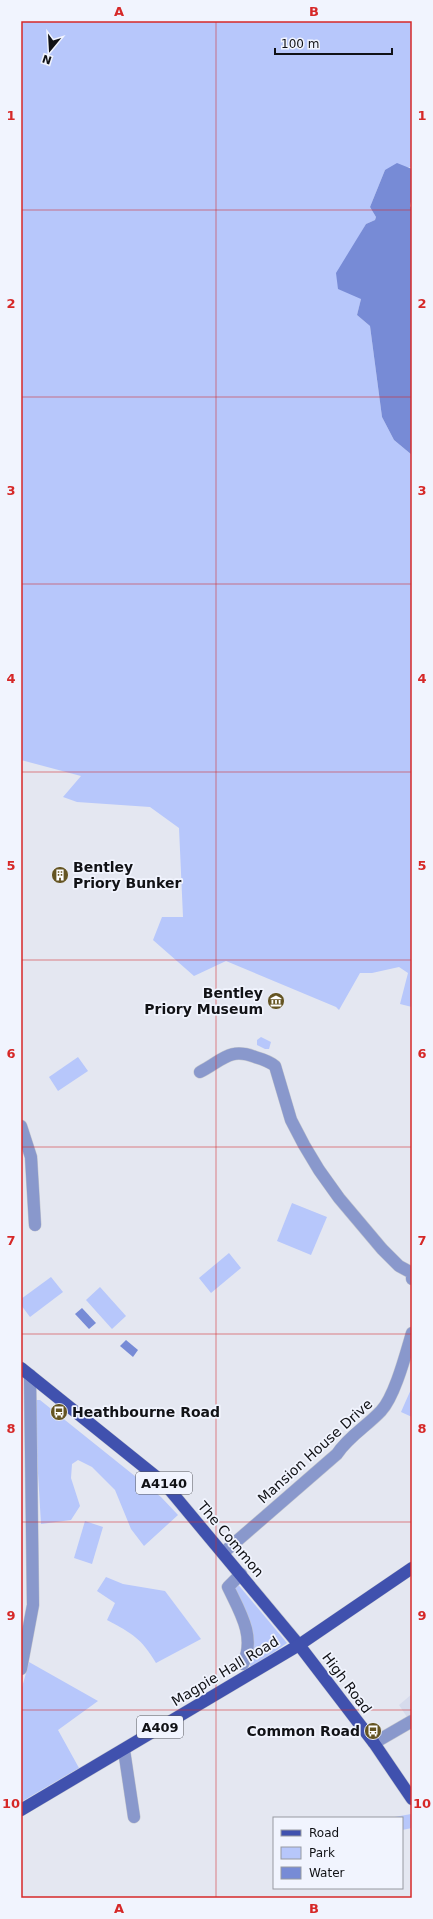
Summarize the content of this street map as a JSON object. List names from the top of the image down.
{
  "streets": {
    "main road": [
      "A4140",
      "The Common",
      "Magpie Hall Road",
      "High Road",
      "A409"
    ],
    "street": ["Mansion House Drive"]
  },
  "crossings": [
    ["Mansion House Drive", "The Common"],
    ["The Common", "Magpie Hall Road"],
    ["The Common", "High Road"],
    ["The Common", "A409"],
    ["Magpie Hall Road", "High Road"],
    ["Magpie Hall Road", "A409"],
    ["High Road", "A409"]
  ],
  "places": {
    "building": ["Bentley Priory Bunker"],
    "museum": ["Bentley Priory Museum"],
    "bus stop": ["Heathbourne Road", "Common Road"]
  },
  "legend": ["Road", "Park", "Water"],
  "scale_bar": "100 m",
  "north": "bottom",
  "grid": {
    "columns": ["A", "B"],
    "rows": [
      "1",
      "2",
      "3",
      "4",
      "5",
      "6",
      "7",
      "8",
      "9",
      "10"
    ]
  }
}
